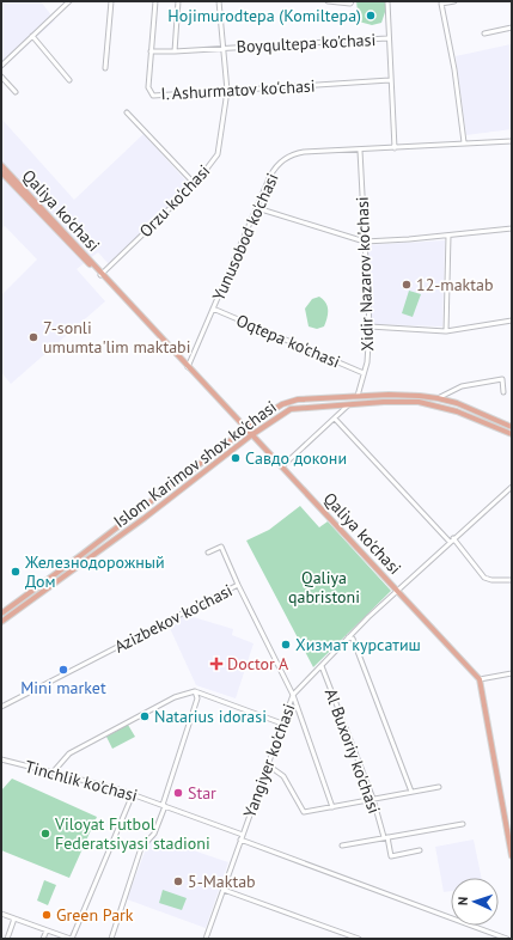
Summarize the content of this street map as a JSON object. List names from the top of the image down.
{
  "streets": {
    "main road": ["Qaliya ko'chasi", "Islom Karimov shox ko'chasi"],
    "street": [
      "Boyqultepa ko'chasi",
      "I. Ashurmatov ko'chasi",
      "Orzu ko'chasi",
      "Yunusobod ko'chasi",
      "Xidir Nazarov ko'chasi",
      "Oqtepa ko'chasi",
      "Azizbekov ko'chasi",
      "Al Buxoriy ko'chasi",
      "Yangiyer ko'chasi",
      "Tinchlik ko'chasi"
    ]
  },
  "crossings": [
    ["Boyqultepa ko'chasi", "I. Ashurmatov ko'chasi"],
    ["Boyqultepa ko'chasi", "Orzu ko'chasi"],
    ["I. Ashurmatov ko'chasi", "Orzu ko'chasi"],
    ["Orzu ko'chasi", "Qaliya ko'chasi"],
    ["Qaliya ko'chasi", "Yunusobod ko'chasi"],
    ["Qaliya ko'chasi", "Islom Karimov shox ko'chasi"],
    ["Qaliya ko'chasi", "Yangiyer ko'chasi"],
    ["Yunusobod ko'chasi", "Xidir Nazarov ko'chasi"],
    ["Yunusobod ko'chasi", "Oqtepa ko'chasi"],
    ["Xidir Nazarov ko'chasi", "Oqtepa ko'chasi"],
    ["Xidir Nazarov ko'chasi", "Islom Karimov shox ko'chasi"],
    ["Azizbekov ko'chasi", "Yangiyer ko'chasi"],
    ["Al Buxoriy ko'chasi", "Yangiyer ko'chasi"],
    ["Yangiyer ko'chasi", "Tinchlik ko'chasi"]
  ],
  "parks": ["Qaliya qabristoni"],
  "places": {
    "other": [
      "Hojimurodtepa (Komiltepa)",
      "12-maktab",
      "7-sonli umumta'lim maktabi",
      "Савдо докони",
      "Железнодорожный Дом",
      "Хизмат курсатиш",
      "Mini market",
      "Natarius idorasi",
      "Star",
      "Viloyat Futbol Federatsiyasi stadioni",
      "5-Maktab",
      "Green Park"
    ],
    "health": ["Doctor A"]
  },
  "north": "left"
}
